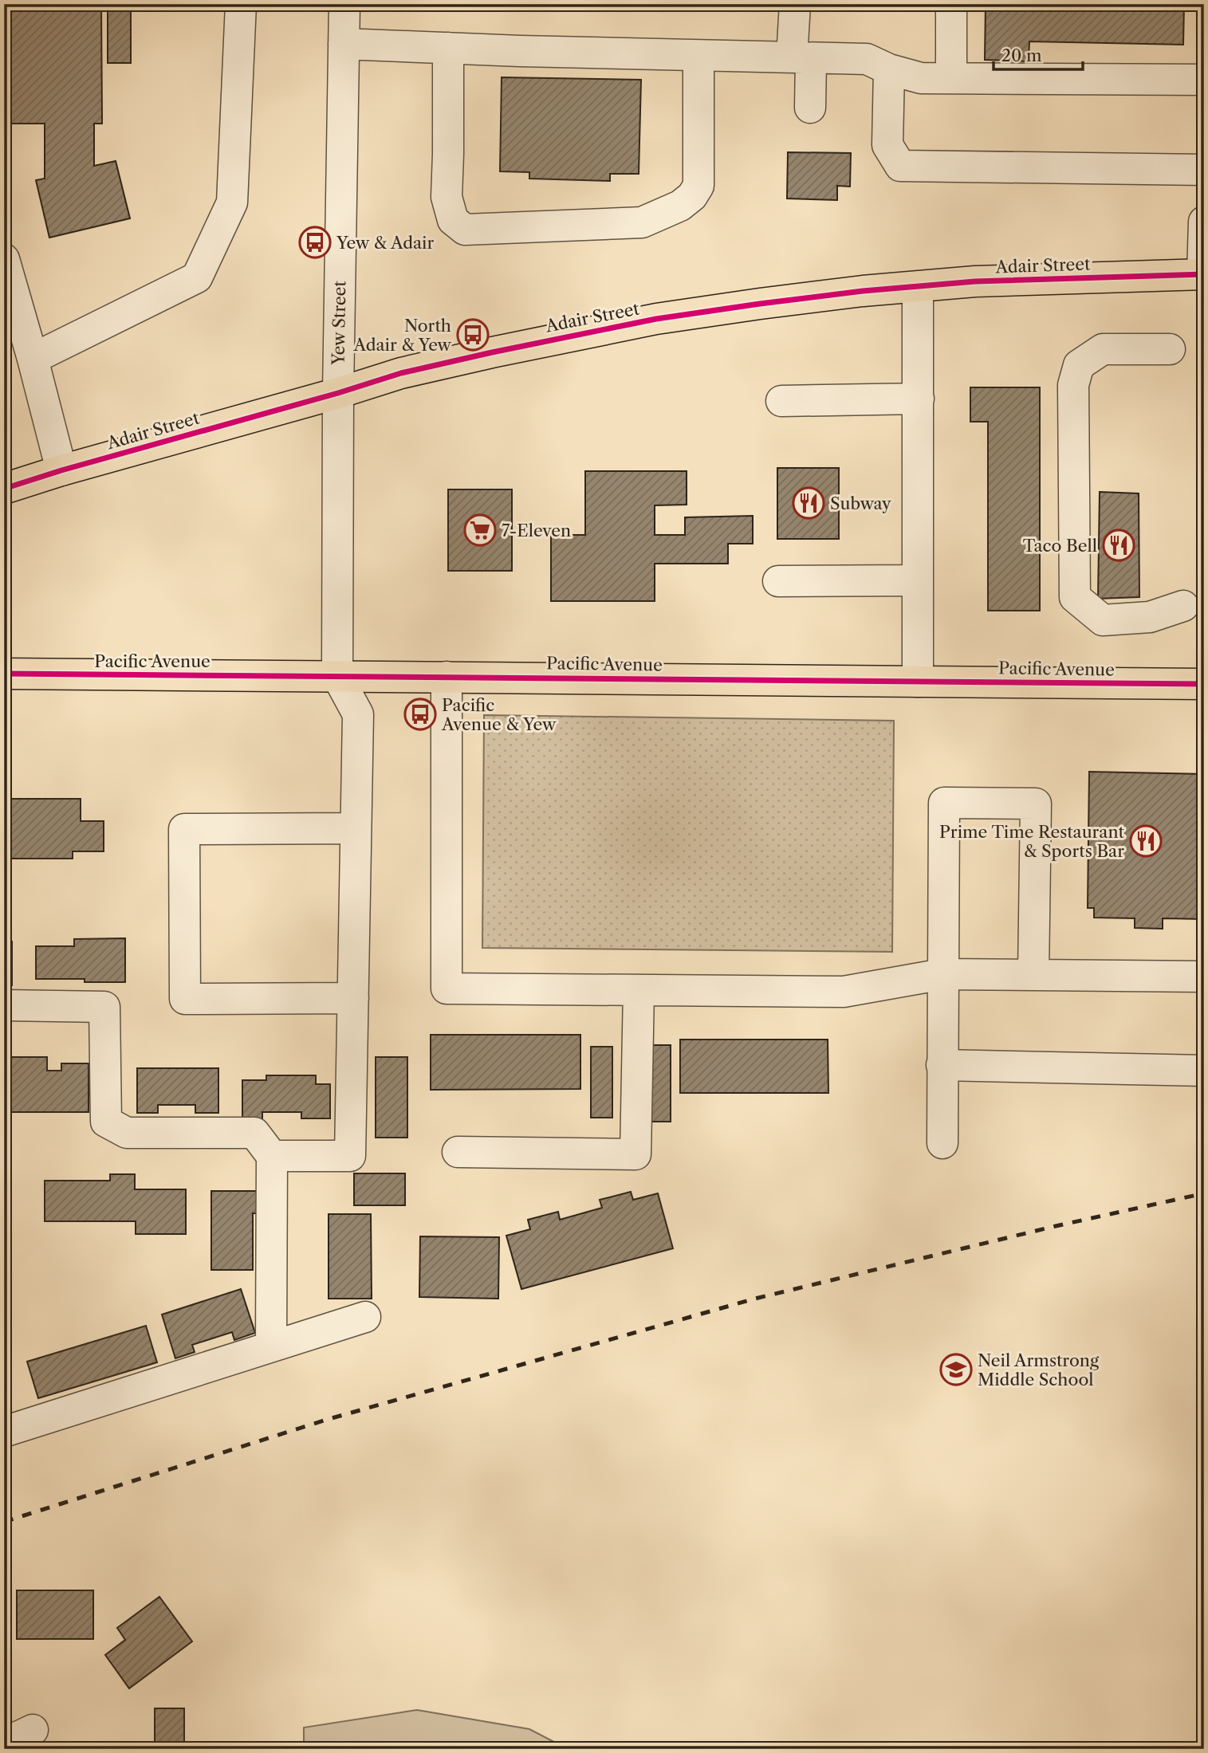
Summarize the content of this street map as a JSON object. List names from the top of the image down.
{
  "streets": {
    "highway": ["Adair Street", "Pacific Avenue"],
    "street": ["Yew Street"]
  },
  "crossings": [
    ["Adair Street", "Yew Street"],
    ["Yew Street", "Pacific Avenue"]
  ],
  "places": {
    "bus stop": ["Yew & Adair", "North Adair & Yew", "Pacific Avenue & Yew"],
    "restaurant": ["Subway", "Taco Bell", "Prime Time Restaurant & Sports Bar"],
    "supermarket": ["7-Eleven"],
    "school or university": ["Neil Armstrong Middle School"]
  },
  "scale_bar": "20 m"
}
